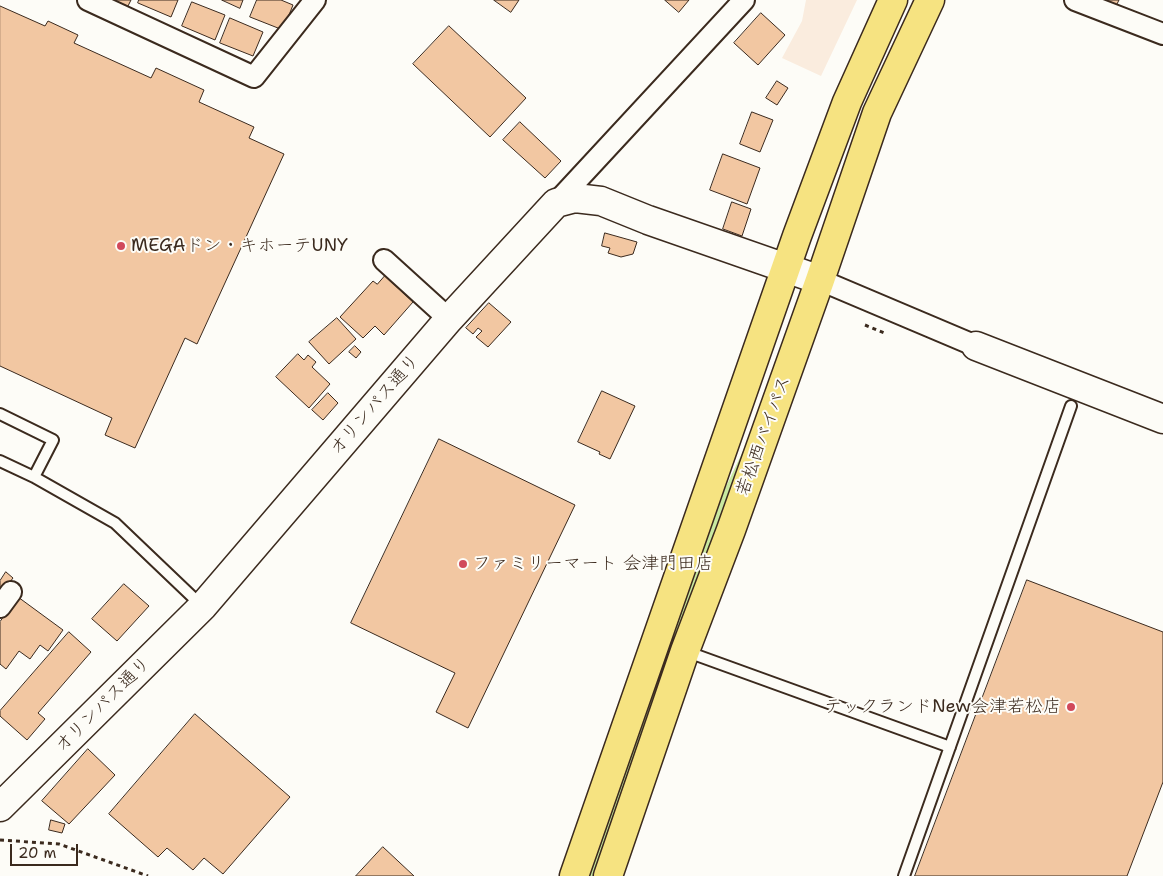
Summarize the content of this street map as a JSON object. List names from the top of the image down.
{
  "streets": {
    "highway": ["若松西バイパス"],
    "street": ["オリンパス通り"]
  },
  "places": ["MEGAドン・キホーテUNY", "ファミリーマート 会津門田店", "テックランドNew会津若松店"],
  "scale_bar": "20 m"
}
